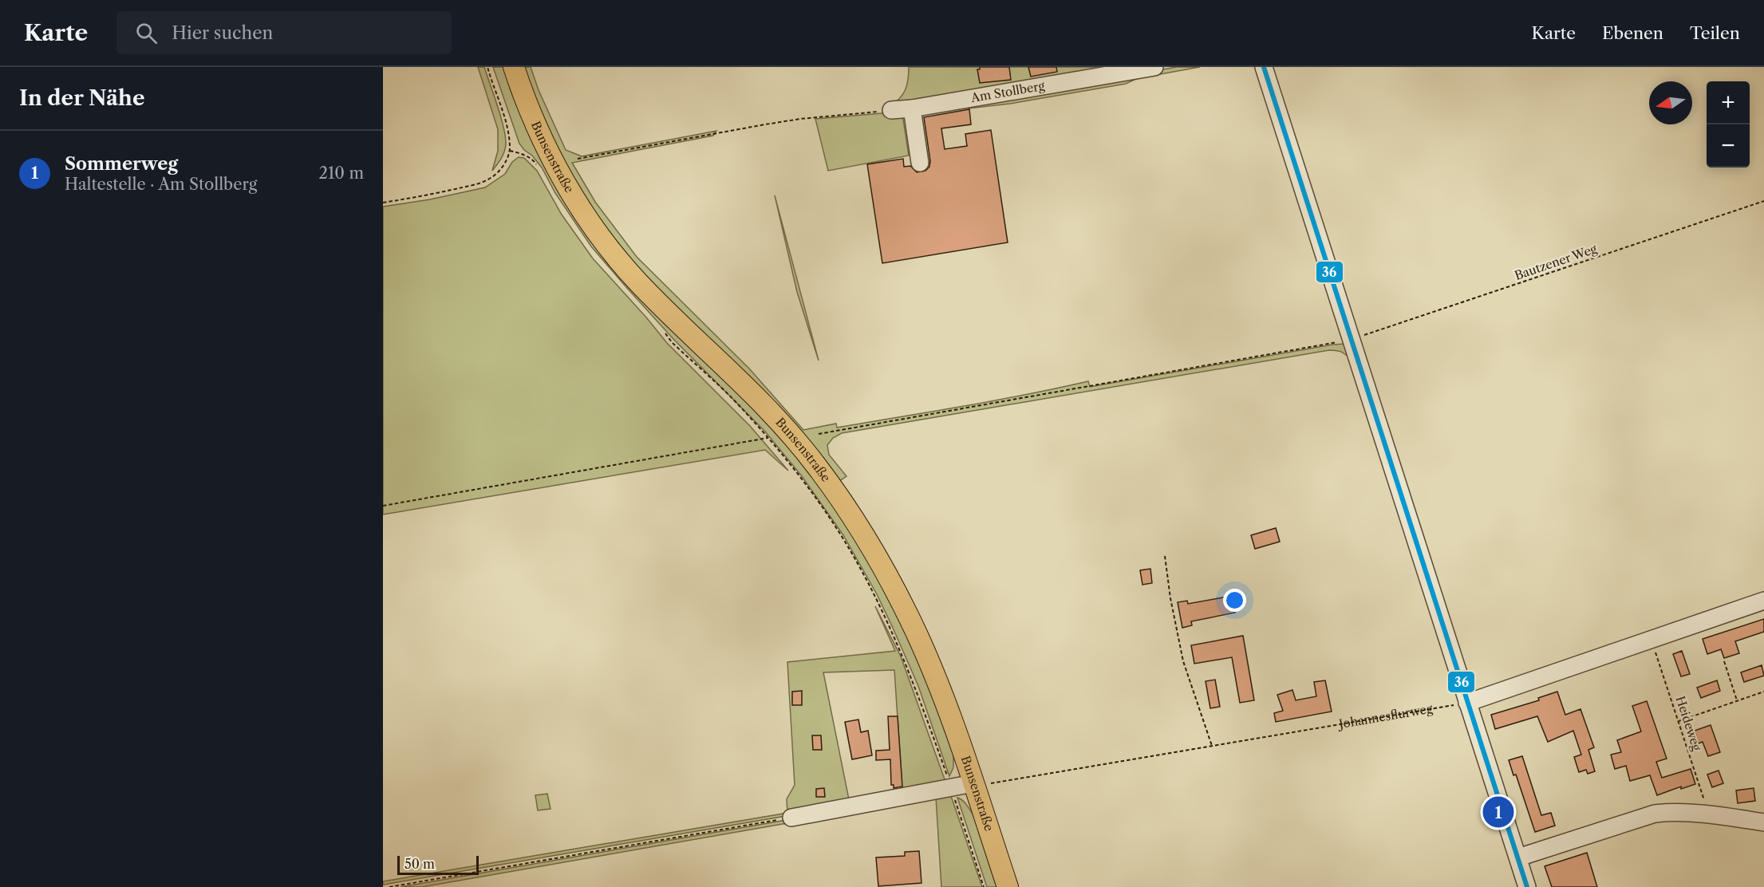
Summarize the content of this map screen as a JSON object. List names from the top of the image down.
{
  "streets": {
    "main road": ["Bunsenstraße"],
    "street": ["Am Stollberg"],
    "path": ["Bautzener Weg", "Johannesflurweg", "Heideweg"]
  },
  "lines": ["transit line 36"],
  "scale_bar": "50 m",
  "north": "left",
  "page": {
    "header": "Karte",
    "search": "Hier suchen",
    "nav": ["Karte", "Ebenen", "Teilen"],
    "heading": "In der Nähe",
    "map_buttons": ["+", "−"],
    "list": [
      {
        "mark": "1",
        "name": "Sommerweg",
        "note": "Haltestelle · Am Stollberg",
        "value": "210 m"
      }
    ],
    "pins": "1",
    "scale": "50 m"
  }
}
